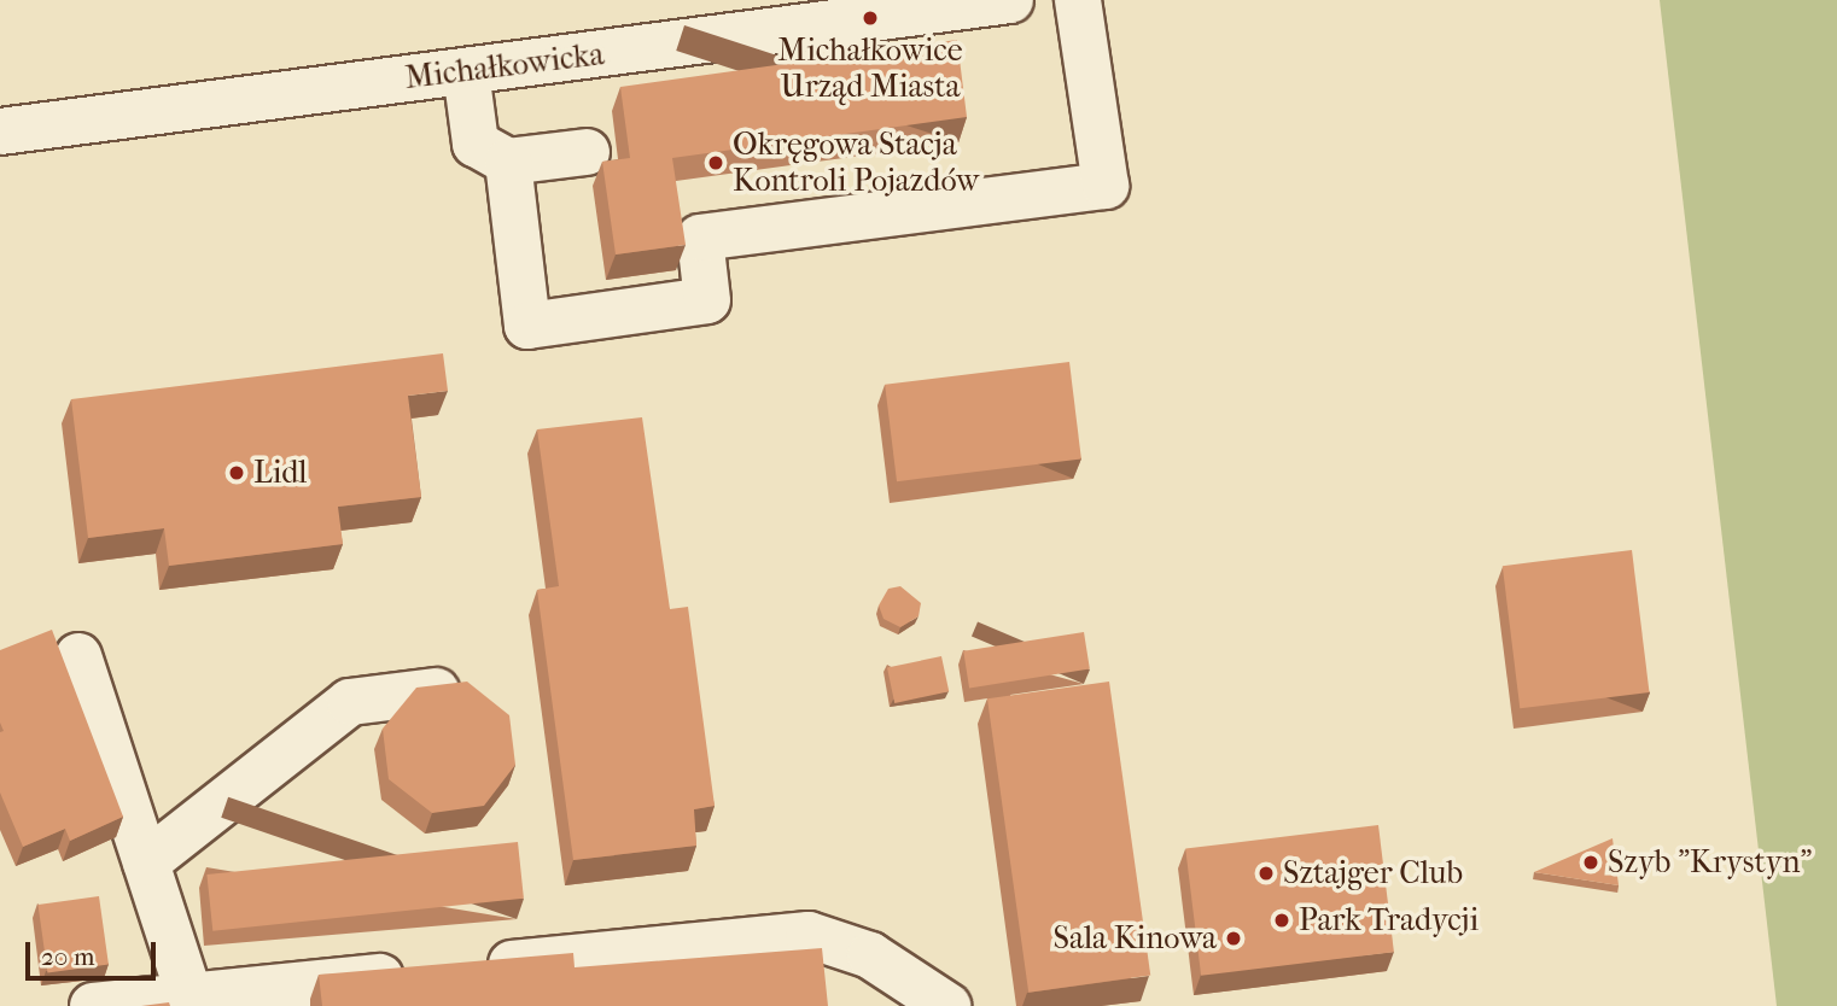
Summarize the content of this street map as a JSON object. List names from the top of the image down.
{
  "streets": {
    "street": ["Michałkowicka"]
  },
  "places": [
    "Michałkowice Urząd Miasta",
    "Okręgowa Stacja Kontroli Pojazdów",
    "Lidl",
    "Szyb \"Krystyn\"",
    "Sztajger Club",
    "Park Tradycji",
    "Sala Kinowa"
  ],
  "scale_bar": "20 m"
}
